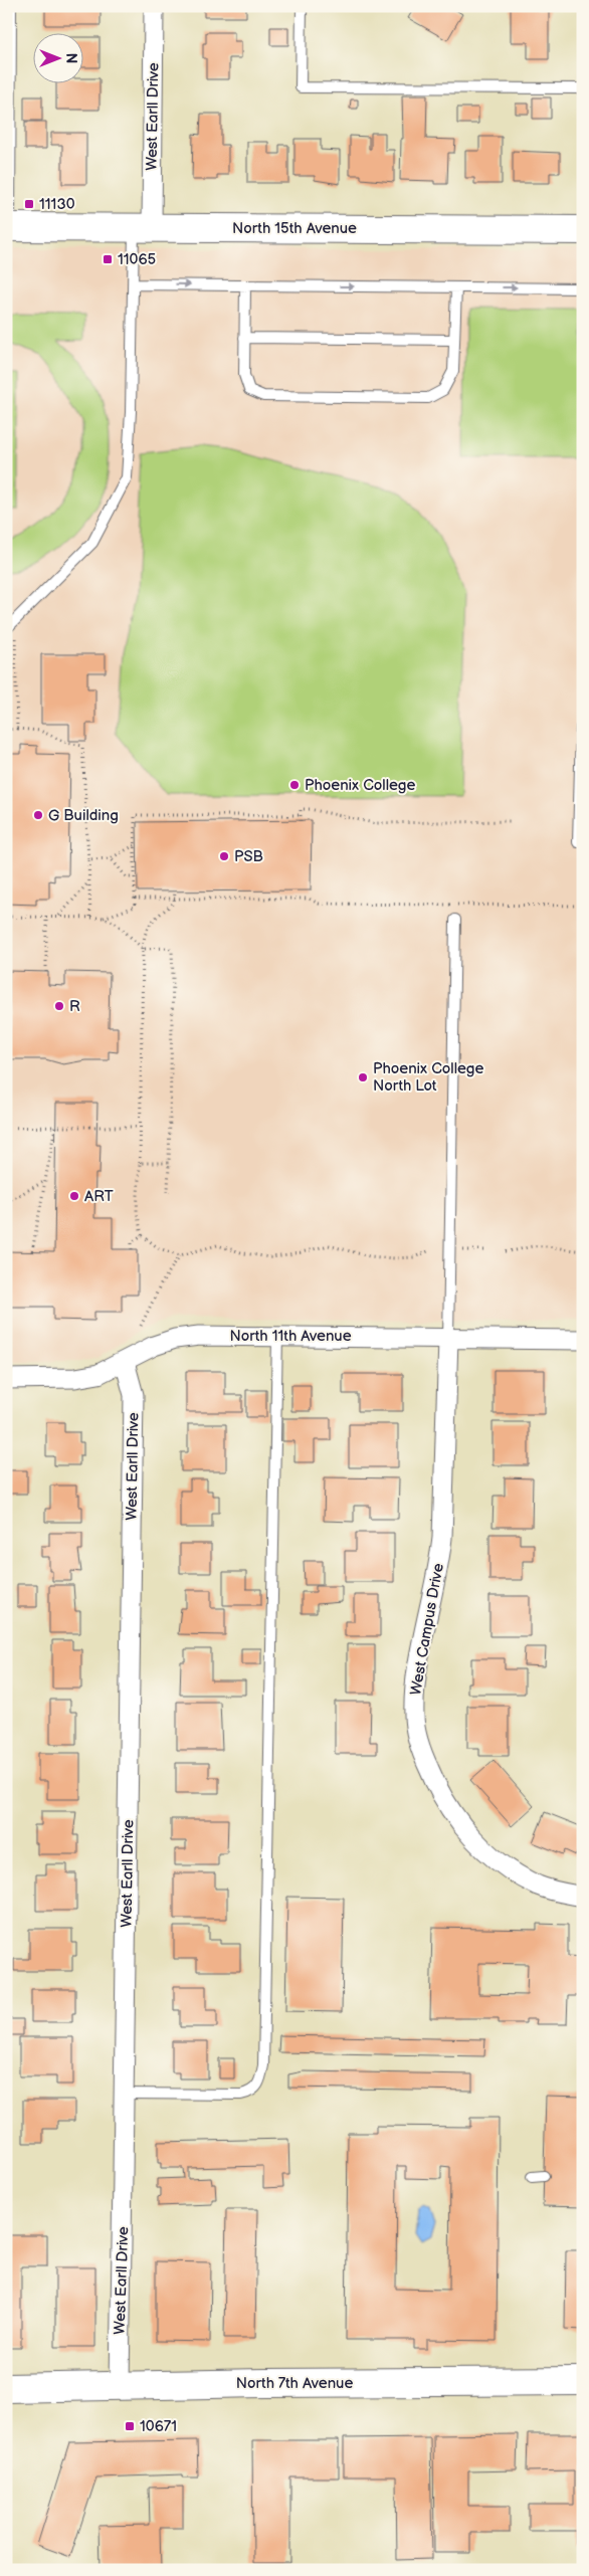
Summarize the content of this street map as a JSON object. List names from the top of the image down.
{
  "streets": {
    "main road": ["North 15th Avenue", "North 7th Avenue"],
    "street": ["West Earll Drive", "North 11th Avenue", "West Campus Drive"]
  },
  "crossings": [
    ["West Earll Drive", "North 15th Avenue"],
    ["West Earll Drive", "North 11th Avenue"],
    ["West Earll Drive", "North 7th Avenue"],
    ["North 11th Avenue", "West Campus Drive"]
  ],
  "places": {
    "transit": ["11130", "11065", "10671"],
    "other": [
      "Phoenix College",
      "G Building",
      "PSB",
      "R",
      "Phoenix College North Lot",
      "ART"
    ]
  },
  "north": "right"
}
